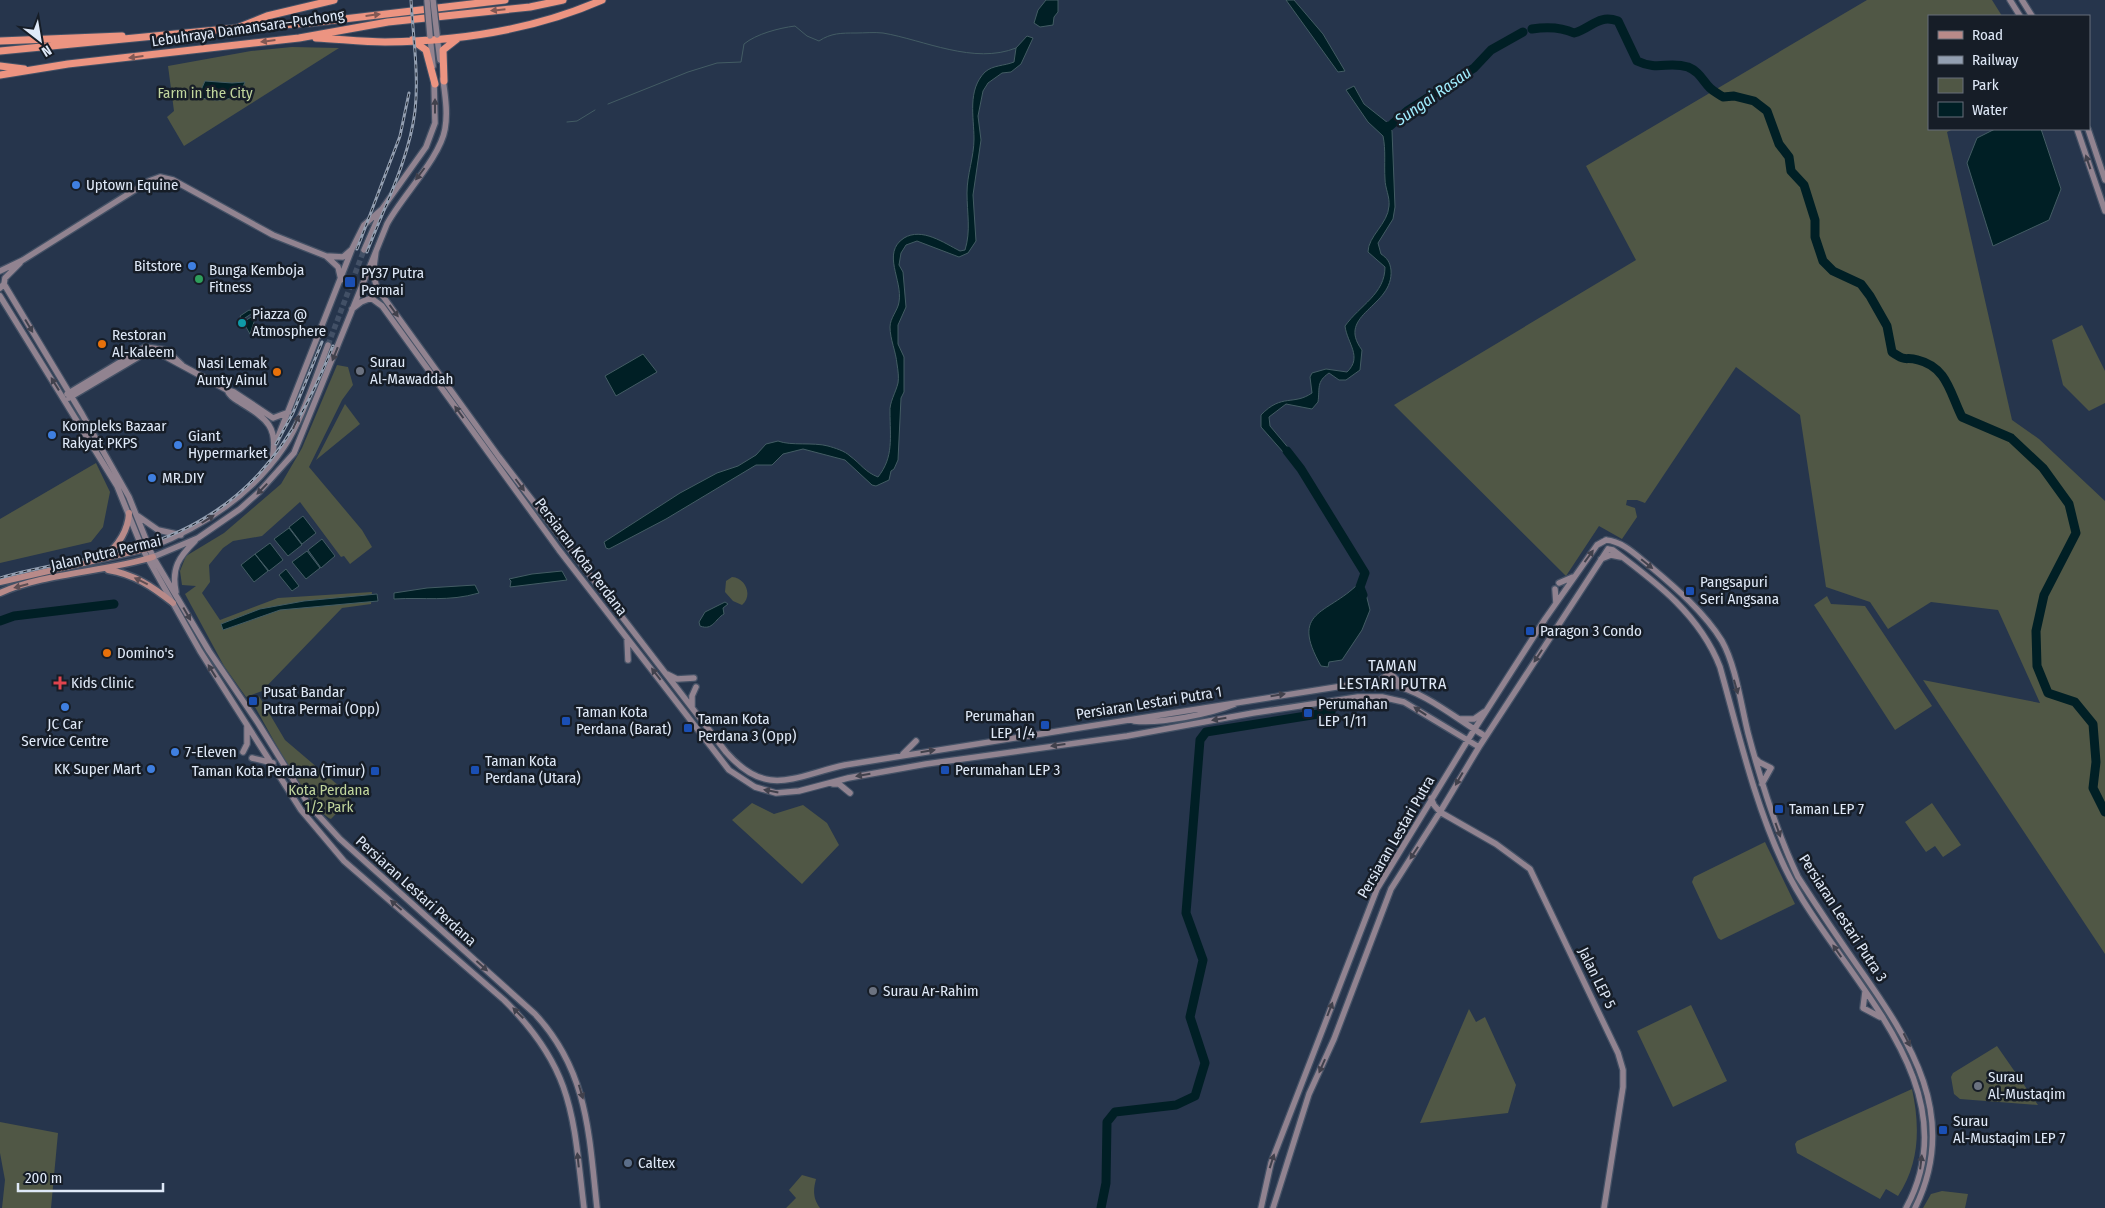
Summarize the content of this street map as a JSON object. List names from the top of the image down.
{
  "streets": {
    "highway": ["Lebuhraya Damansara–Puchong"],
    "main road": ["Jalan Putra Permai"],
    "street": [
      "Persiaran Kota Perdana",
      "Persiaran Lestari Putra 1",
      "Persiaran Lestari Putra",
      "Persiaran Lestari Perdana",
      "Persiaran Lestari Putra 3",
      "Jalan LEP 5"
    ]
  },
  "crossings": [
    ["Jalan Putra Permai", "Persiaran Kota Perdana"],
    ["Jalan Putra Permai", "Persiaran Lestari Perdana"],
    ["Persiaran Kota Perdana", "Persiaran Lestari Putra 1"],
    ["Persiaran Lestari Putra 1", "Persiaran Lestari Putra"],
    ["Persiaran Lestari Putra", "Persiaran Lestari Putra 3"],
    ["Persiaran Lestari Putra", "Jalan LEP 5"]
  ],
  "districts": ["TAMAN LESTARI PUTRA"],
  "water": ["Sungai Rasau"],
  "parks": ["Farm in the City", "Kota Perdana 1/2 Park"],
  "places": {
    "other": [
      "Uptown Equine",
      "Bitstore",
      "Bunga Kemboja Fitness",
      "Piazza @ Atmosphere",
      "Restoran Al-Kaleem",
      "Surau Al-Mawaddah",
      "Nasi Lemak Aunty Ainul",
      "Kompleks Bazaar Rakyat PKPS",
      "Giant Hypermarket",
      "MR.DIY",
      "Domino's",
      "JC Car Service Centre",
      "7-Eleven",
      "KK Super Mart",
      "Surau Ar-Rahim",
      "Surau Al-Mustaqim",
      "Caltex"
    ],
    "transit": [
      "PY37 Putra Permai",
      "Pangsapuri Seri Angsana",
      "Paragon 3 Condo",
      "Pusat Bandar Putra Permai (Opp)",
      "Perumahan LEP 1/11",
      "Taman Kota Perdana (Barat)",
      "Perumahan LEP 1/4",
      "Taman Kota Perdana 3 (Opp)",
      "Taman Kota Perdana (Utara)",
      "Perumahan LEP 3",
      "Taman Kota Perdana (Timur)",
      "Taman LEP 7",
      "Surau Al-Mustaqim LEP 7"
    ],
    "health": ["Kids Clinic"]
  },
  "legend": [
    "Road",
    "Railway",
    "Park",
    "Water"
  ],
  "scale_bar": "200 m",
  "north": "bottom right"
}
